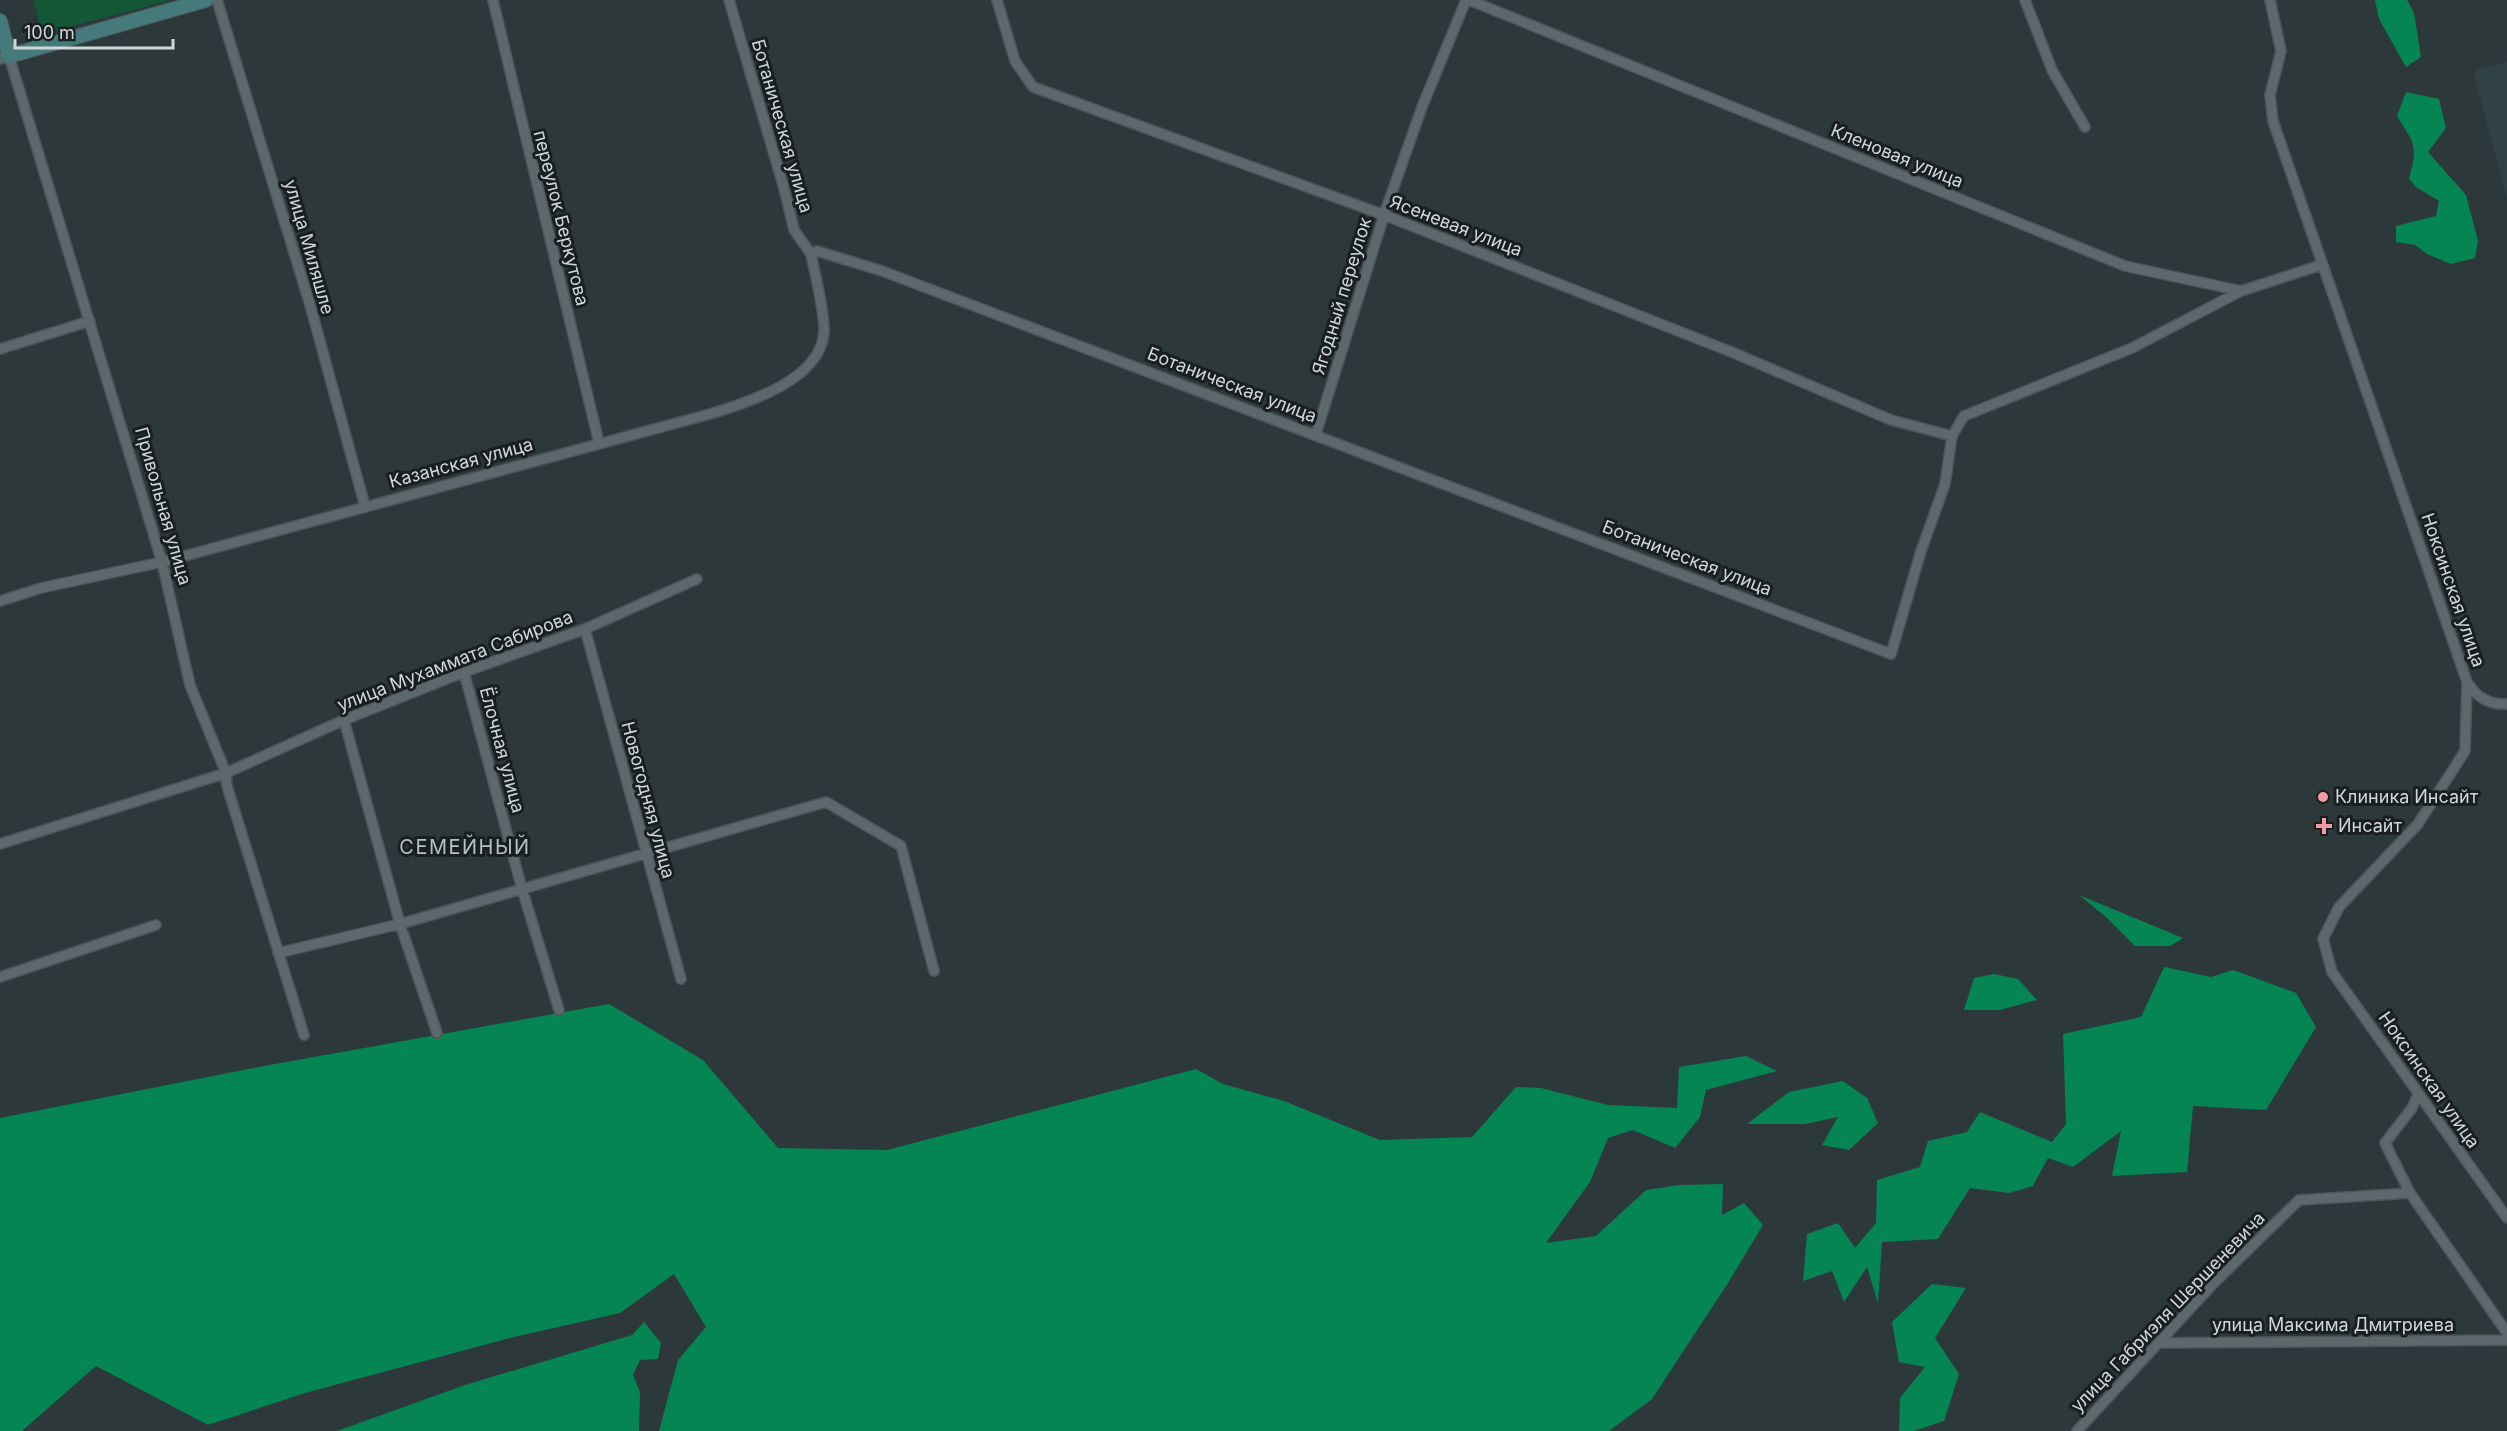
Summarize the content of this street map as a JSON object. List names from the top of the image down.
{
  "streets": {
    "street": [
      "Ботаническая улица",
      "Кленовая улица",
      "переулок Беркутова",
      "Ясеневая улица",
      "улица Миляшле",
      "Ягодный переулок",
      "Казанская улица",
      "Привольная улица",
      "Ноксинская улица",
      "улица Мухаммата Сабирова",
      "Ёлочная улица",
      "Новогодняя улица",
      "улица Габриэля Шершеневича",
      "улица Максима Дмитриева"
    ]
  },
  "crossings": [
    ["Ботаническая улица", "Ясеневая улица"],
    ["Ботаническая улица", "Ягодный переулок"],
    ["Ботаническая улица", "Казанская улица"],
    ["Кленовая улица", "Ягодный переулок"],
    ["переулок Беркутова", "Казанская улица"],
    ["Ясеневая улица", "Ягодный переулок"],
    ["улица Миляшле", "Казанская улица"],
    ["Казанская улица", "Привольная улица"],
    ["Привольная улица", "улица Мухаммата Сабирова"],
    ["улица Мухаммата Сабирова", "Ёлочная улица"],
    ["улица Мухаммата Сабирова", "Новогодняя улица"],
    ["улица Габриэля Шершеневича", "улица Максима Дмитриева"]
  ],
  "districts": ["СЕМЕЙНЫЙ"],
  "places": {
    "other": ["Клиника Инсайт"],
    "health": ["Инсайт"]
  },
  "scale_bar": "100 m"
}
